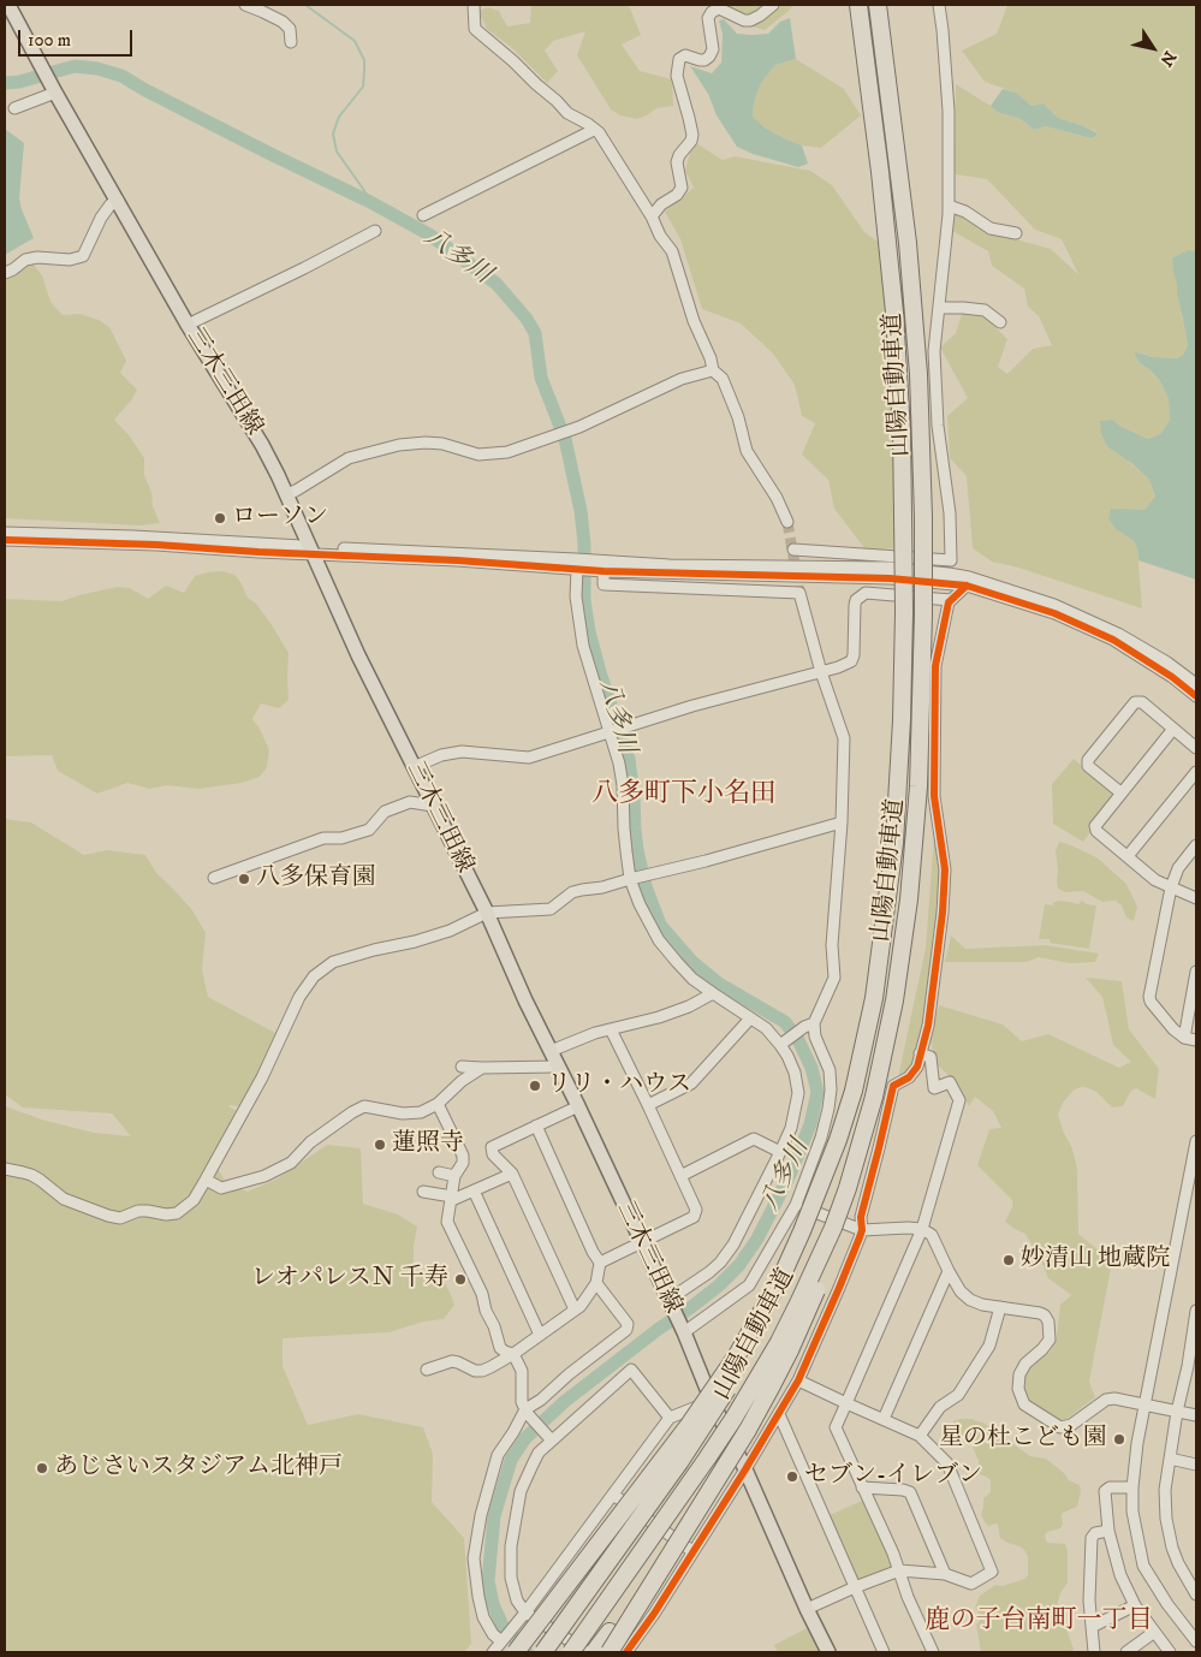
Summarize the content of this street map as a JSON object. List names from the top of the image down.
{
  "streets": {
    "highway": ["山陽自動車道"],
    "main road": ["三木三田線"]
  },
  "districts": ["八多町下小名田", "鹿の子台南町一丁目"],
  "water": ["八多川"],
  "places": [
    "ローソン",
    "八多保育園",
    "リリ・ハウス",
    "蓮照寺",
    "妙清山 地蔵院",
    "レオパレスＮ 千寿",
    "星の杜こども園",
    "あじさいスタジアム北神戸",
    "セブン-イレブン"
  ],
  "scale_bar": "100 m",
  "north": "bottom right"
}
